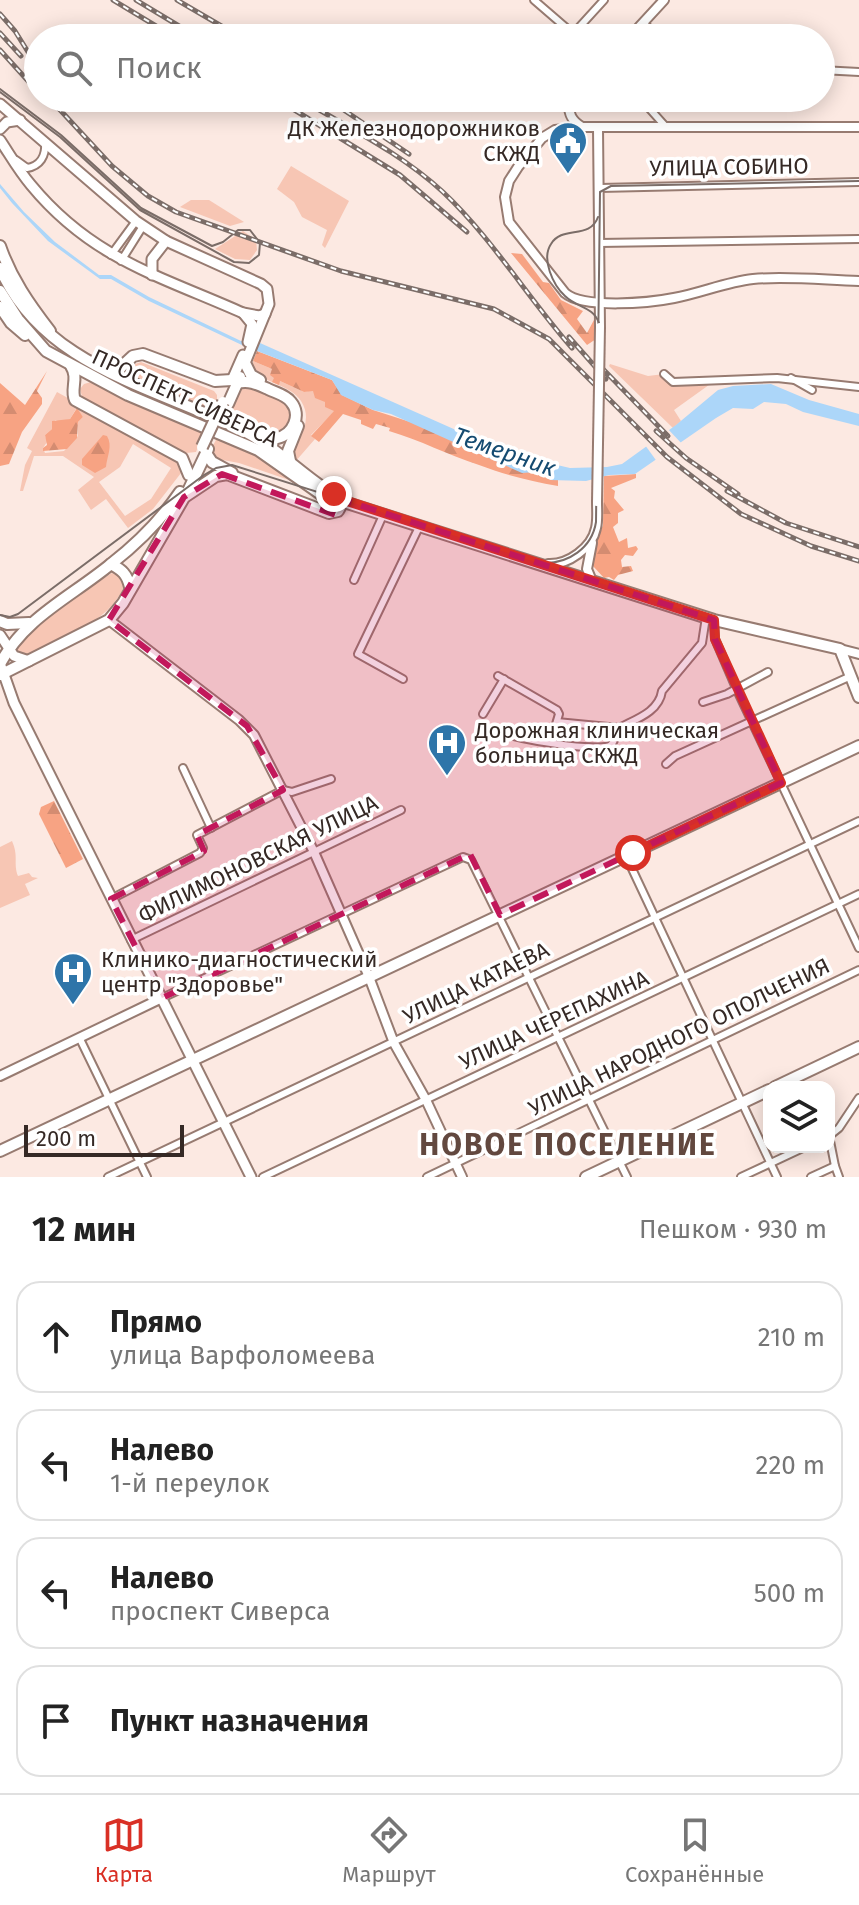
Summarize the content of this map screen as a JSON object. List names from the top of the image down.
{
  "streets": {
    "main road": ["ПРОСПЕКТ СИВЕРСА"],
    "street": [
      "УЛИЦА СОБИНО",
      "ФИЛИМОНОВСКАЯ УЛИЦА",
      "УЛИЦА КАТАЕВА",
      "УЛИЦА ЧЕРЕПАХИНА",
      "УЛИЦА НАРОДНОГО ОПОЛЧЕНИЯ"
    ]
  },
  "districts": ["НОВОЕ ПОСЕЛЕНИЕ"],
  "water": ["Темерник"],
  "places": {
    "public building": ["ДК Железнодорожников СКЖД"],
    "hospital": ["Дорожная клиническая больница СКЖД", "Клинико-диагностический центр \"Здоровье\""]
  },
  "scale_bar": "200 m",
  "page": {
    "search": "Поиск",
    "scale": "200 m",
    "heading": ["12 мин", "Пешком · 930 m"],
    "list": [
      ["Прямо", "улица Варфоломеева", "210 m"],
      ["Налево", "1-й переулок", "220 m"],
      ["Налево", "проспект Сиверса", "500 m"],
      "Пункт назначения"
    ],
    "nav": ["Карта", "Маршрут", "Сохранённые"]
  }
}
